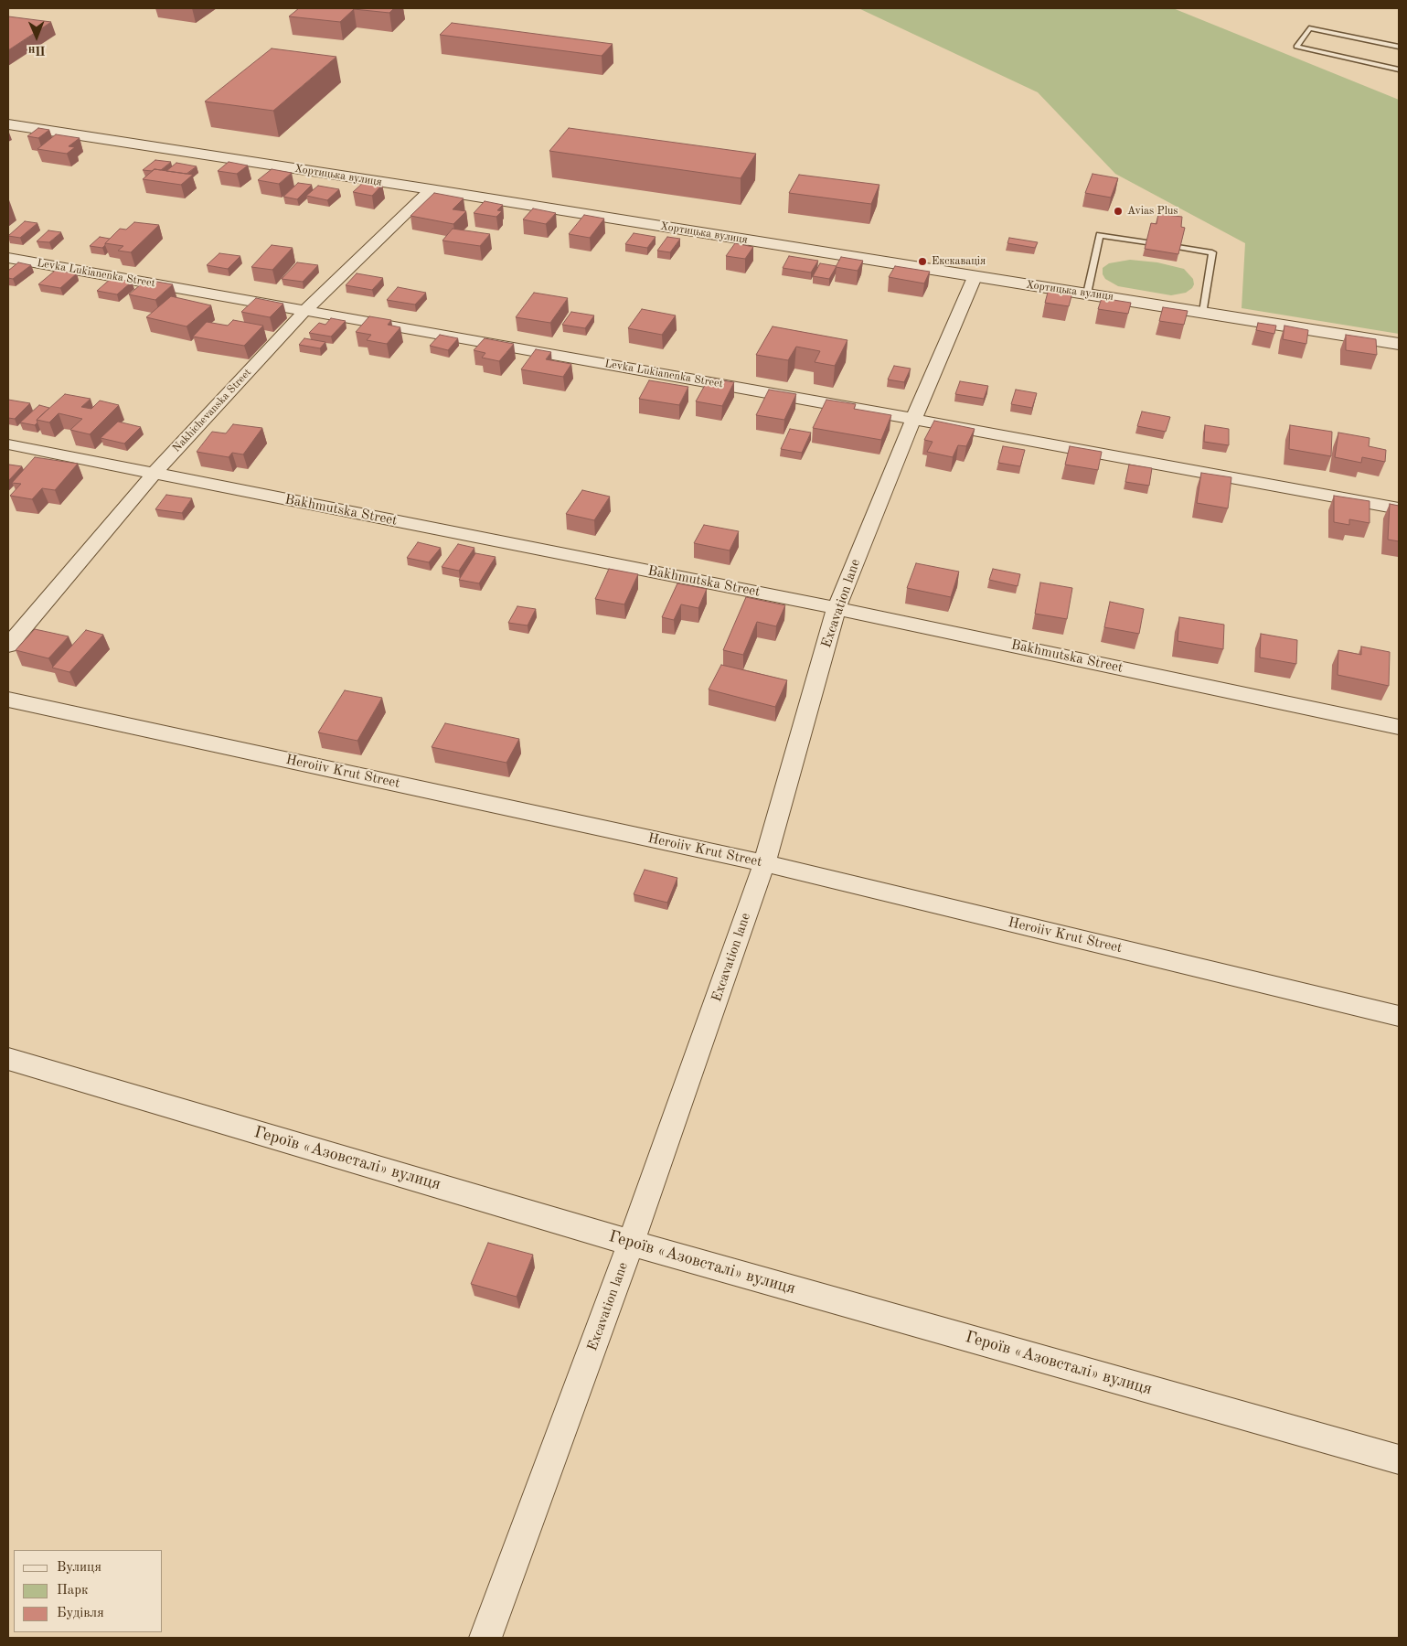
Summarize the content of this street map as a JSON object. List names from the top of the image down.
{
  "streets": {
    "street": [
      "Хортицька вулиця",
      "Levka Lukianenka Street",
      "Nakhichevanska Street",
      "Bakhmutska Street",
      "Excavation lane",
      "Heroiiv Krut Street",
      "Героїв «Азовсталі» вулиця"
    ]
  },
  "crossings": [
    ["Хортицька вулиця", "Nakhichevanska Street"],
    ["Хортицька вулиця", "Excavation lane"],
    ["Levka Lukianenka Street", "Nakhichevanska Street"],
    ["Levka Lukianenka Street", "Excavation lane"],
    ["Nakhichevanska Street", "Bakhmutska Street"],
    ["Bakhmutska Street", "Excavation lane"],
    ["Excavation lane", "Heroiiv Krut Street"],
    ["Excavation lane", "Героїв «Азовсталі» вулиця"]
  ],
  "places": ["Avias Plus", "Екскавація"],
  "legend": ["Вулиця", "Парк", "Будівля"],
  "north": "bottom"
}
